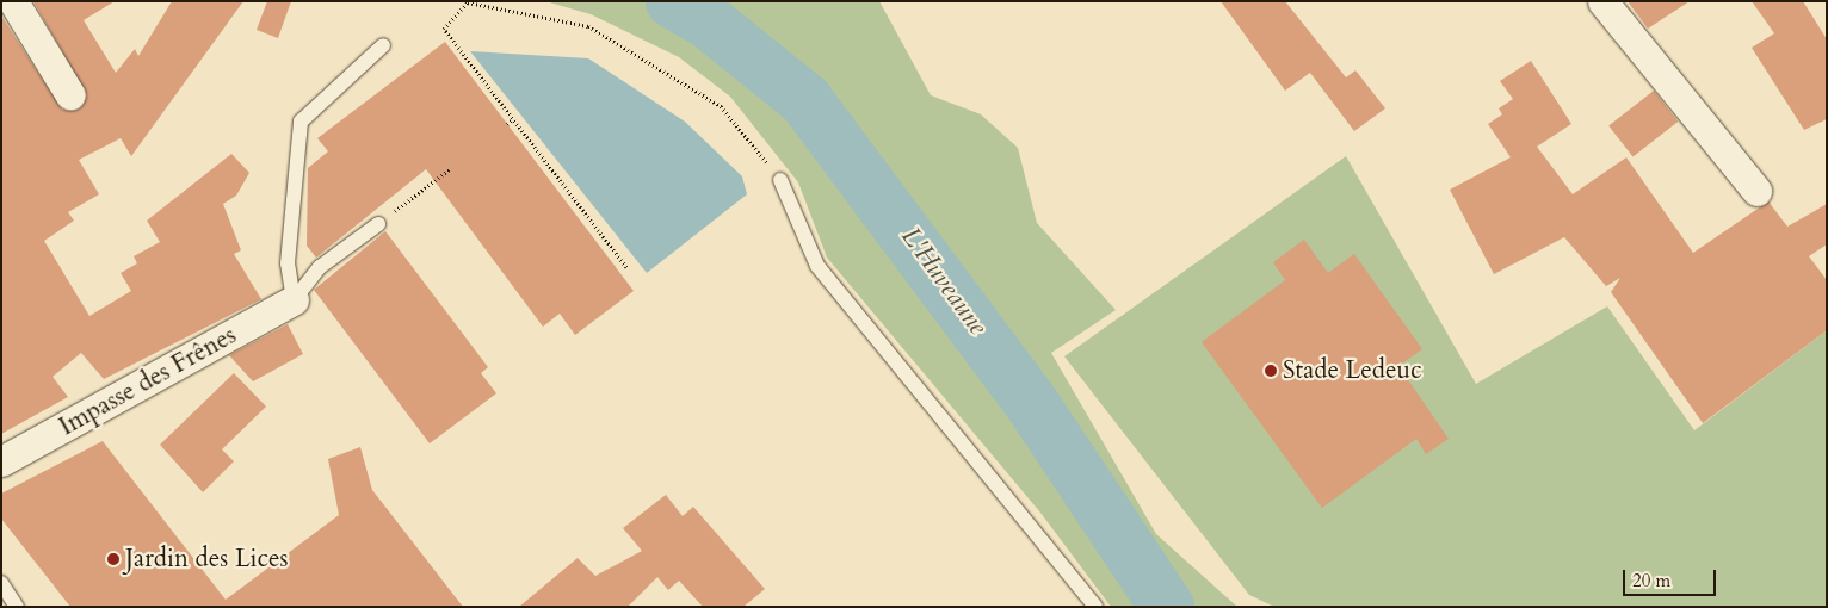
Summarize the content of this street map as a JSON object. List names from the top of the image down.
{
  "streets": {
    "street": ["Impasse des Frênes"]
  },
  "water": ["L'Huveaune"],
  "places": ["Stade Ledeuc", "Jardin des Lices"],
  "scale_bar": "20 m"
}
